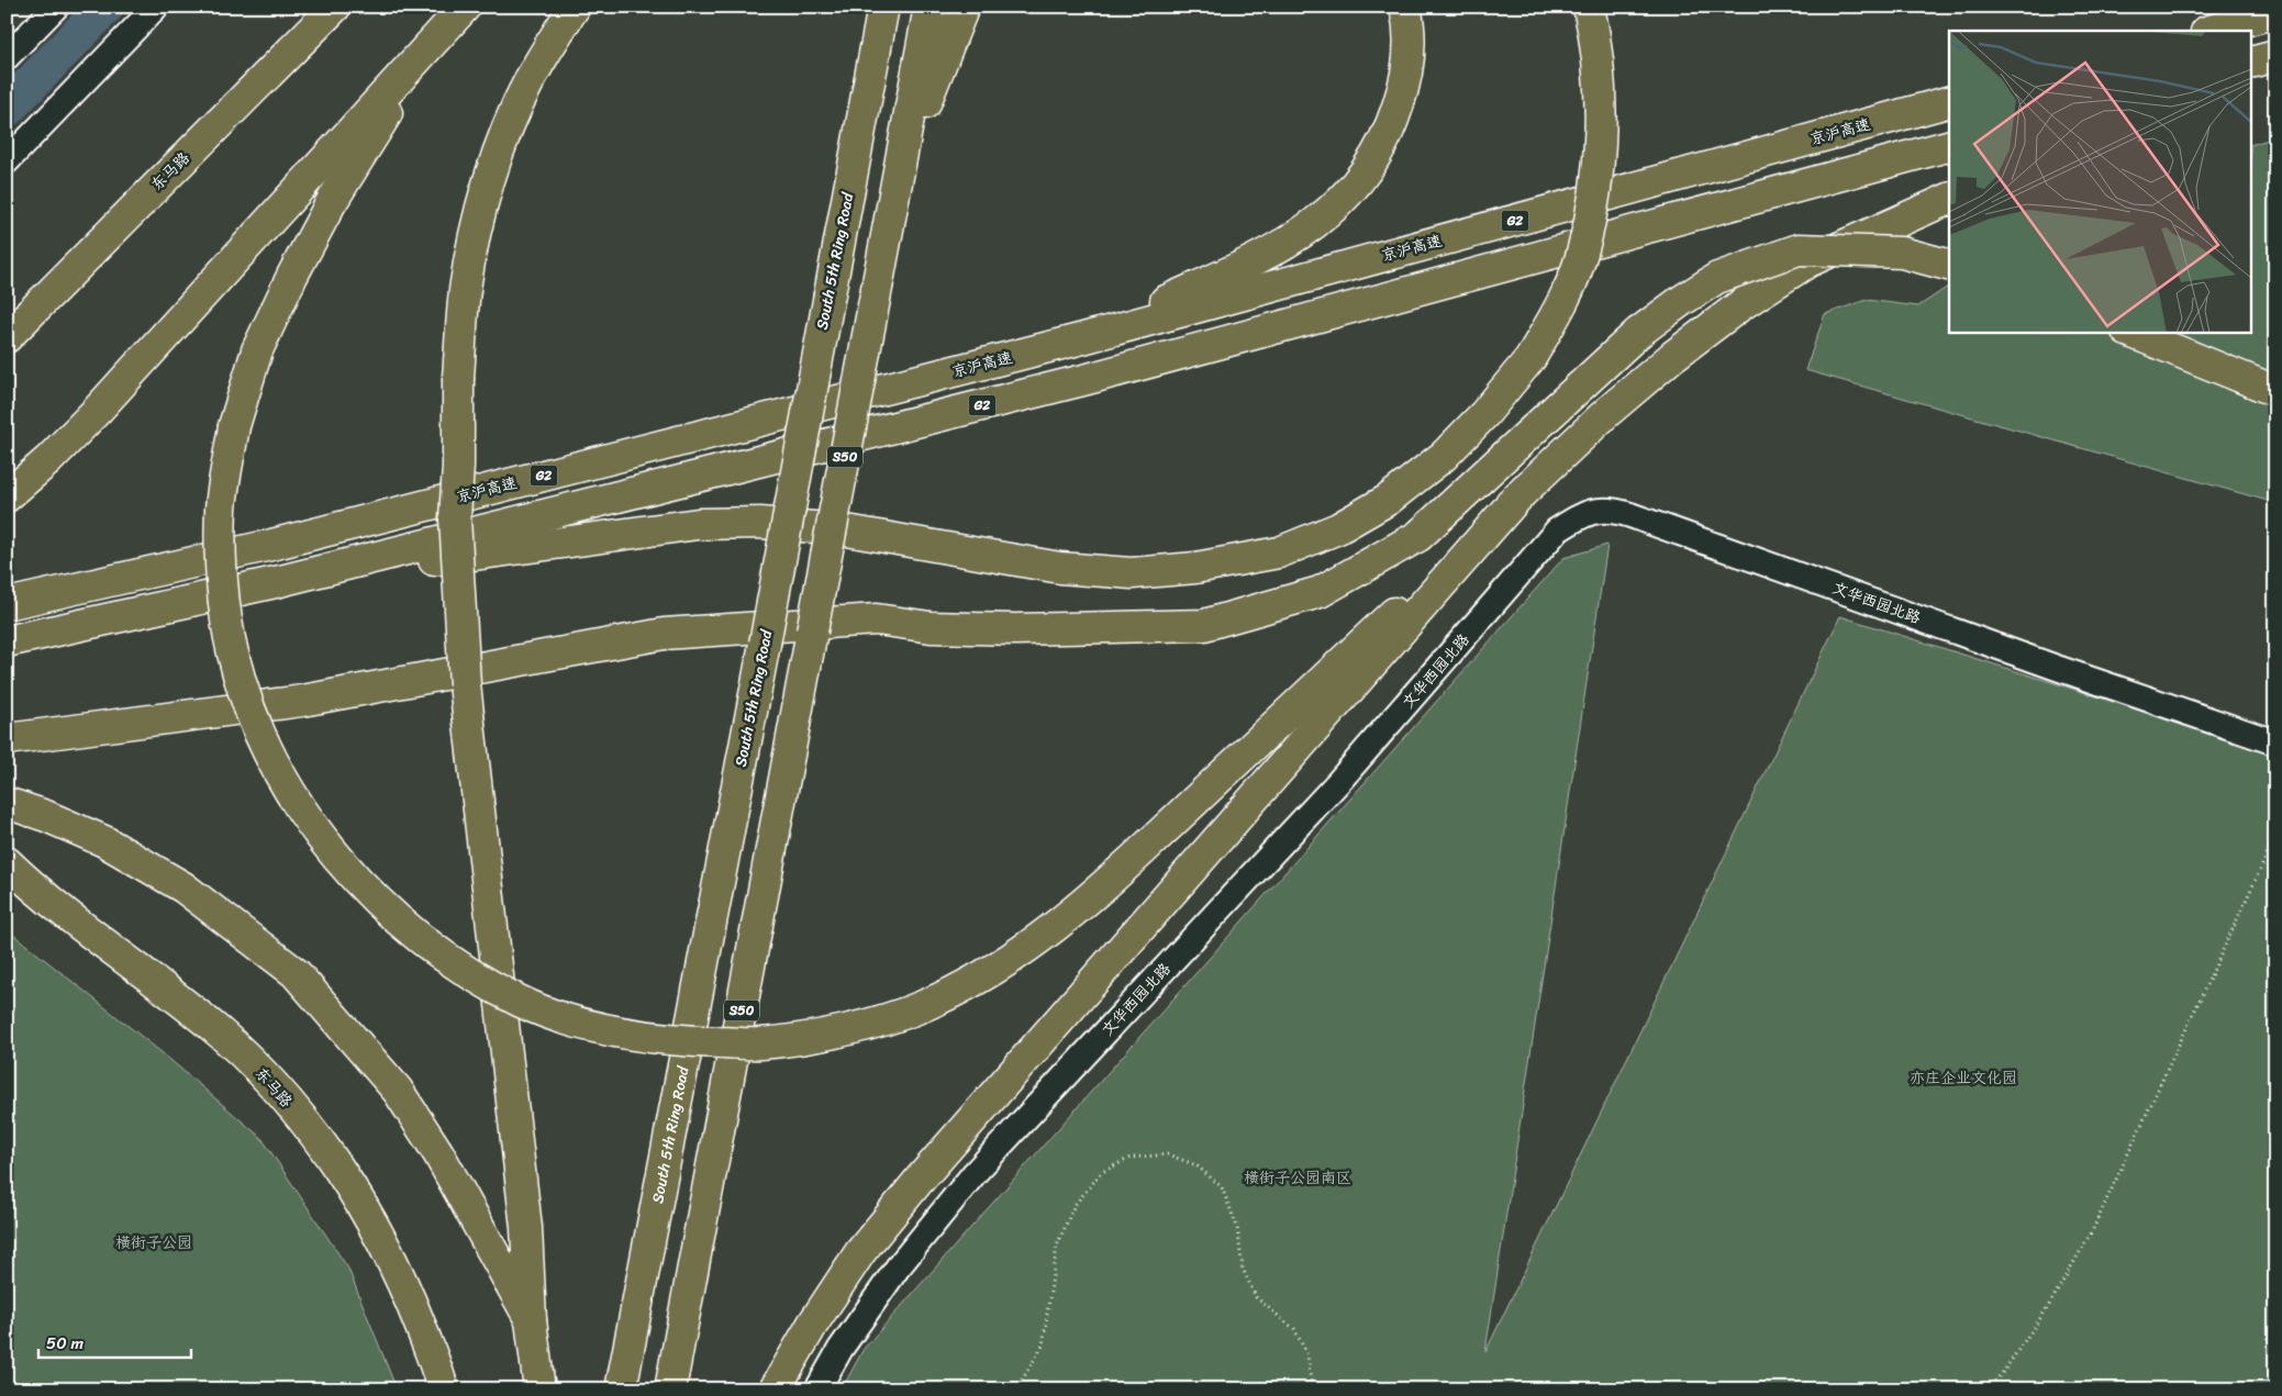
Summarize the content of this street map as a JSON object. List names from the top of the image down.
{
  "streets": {
    "main road": [
      "京沪高速",
      "东马路",
      "G2",
      "South 5th Ring Road",
      "S50"
    ],
    "street": ["文华西园北路"]
  },
  "parks": ["亦庄企业文化园", "横街子公园南区", "横街子公园"],
  "scale_bar": "50 m"
}
